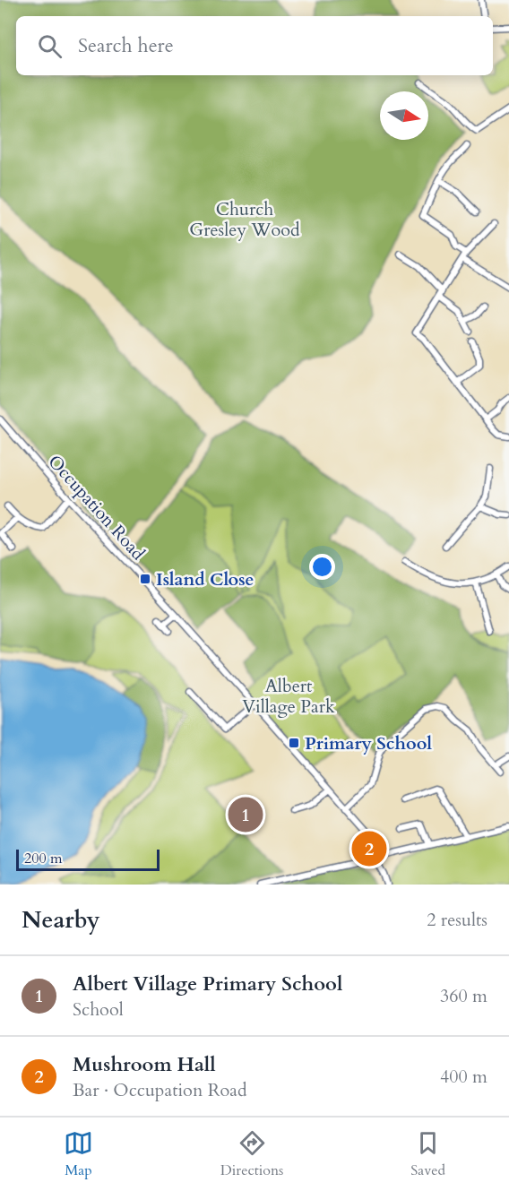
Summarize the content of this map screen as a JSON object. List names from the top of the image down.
{
  "streets": {
    "street": ["Occupation Road"]
  },
  "parks": ["Church Gresley Wood", "Albert Village Park"],
  "places": {
    "transit": ["Island Close", "Primary School"]
  },
  "scale_bar": "200 m",
  "north": "right",
  "page": {
    "search": "Search here",
    "pins": ["1", "2"],
    "scale": "200 m",
    "heading": ["Nearby", "2 results"],
    "list": [
      {
        "mark": "1",
        "name": "Albert Village Primary School",
        "note": "School",
        "value": "360 m"
      },
      {
        "mark": "2",
        "name": "Mushroom Hall",
        "note": "Bar · Occupation Road",
        "value": "400 m"
      }
    ],
    "nav": ["Map", "Directions", "Saved"]
  }
}
